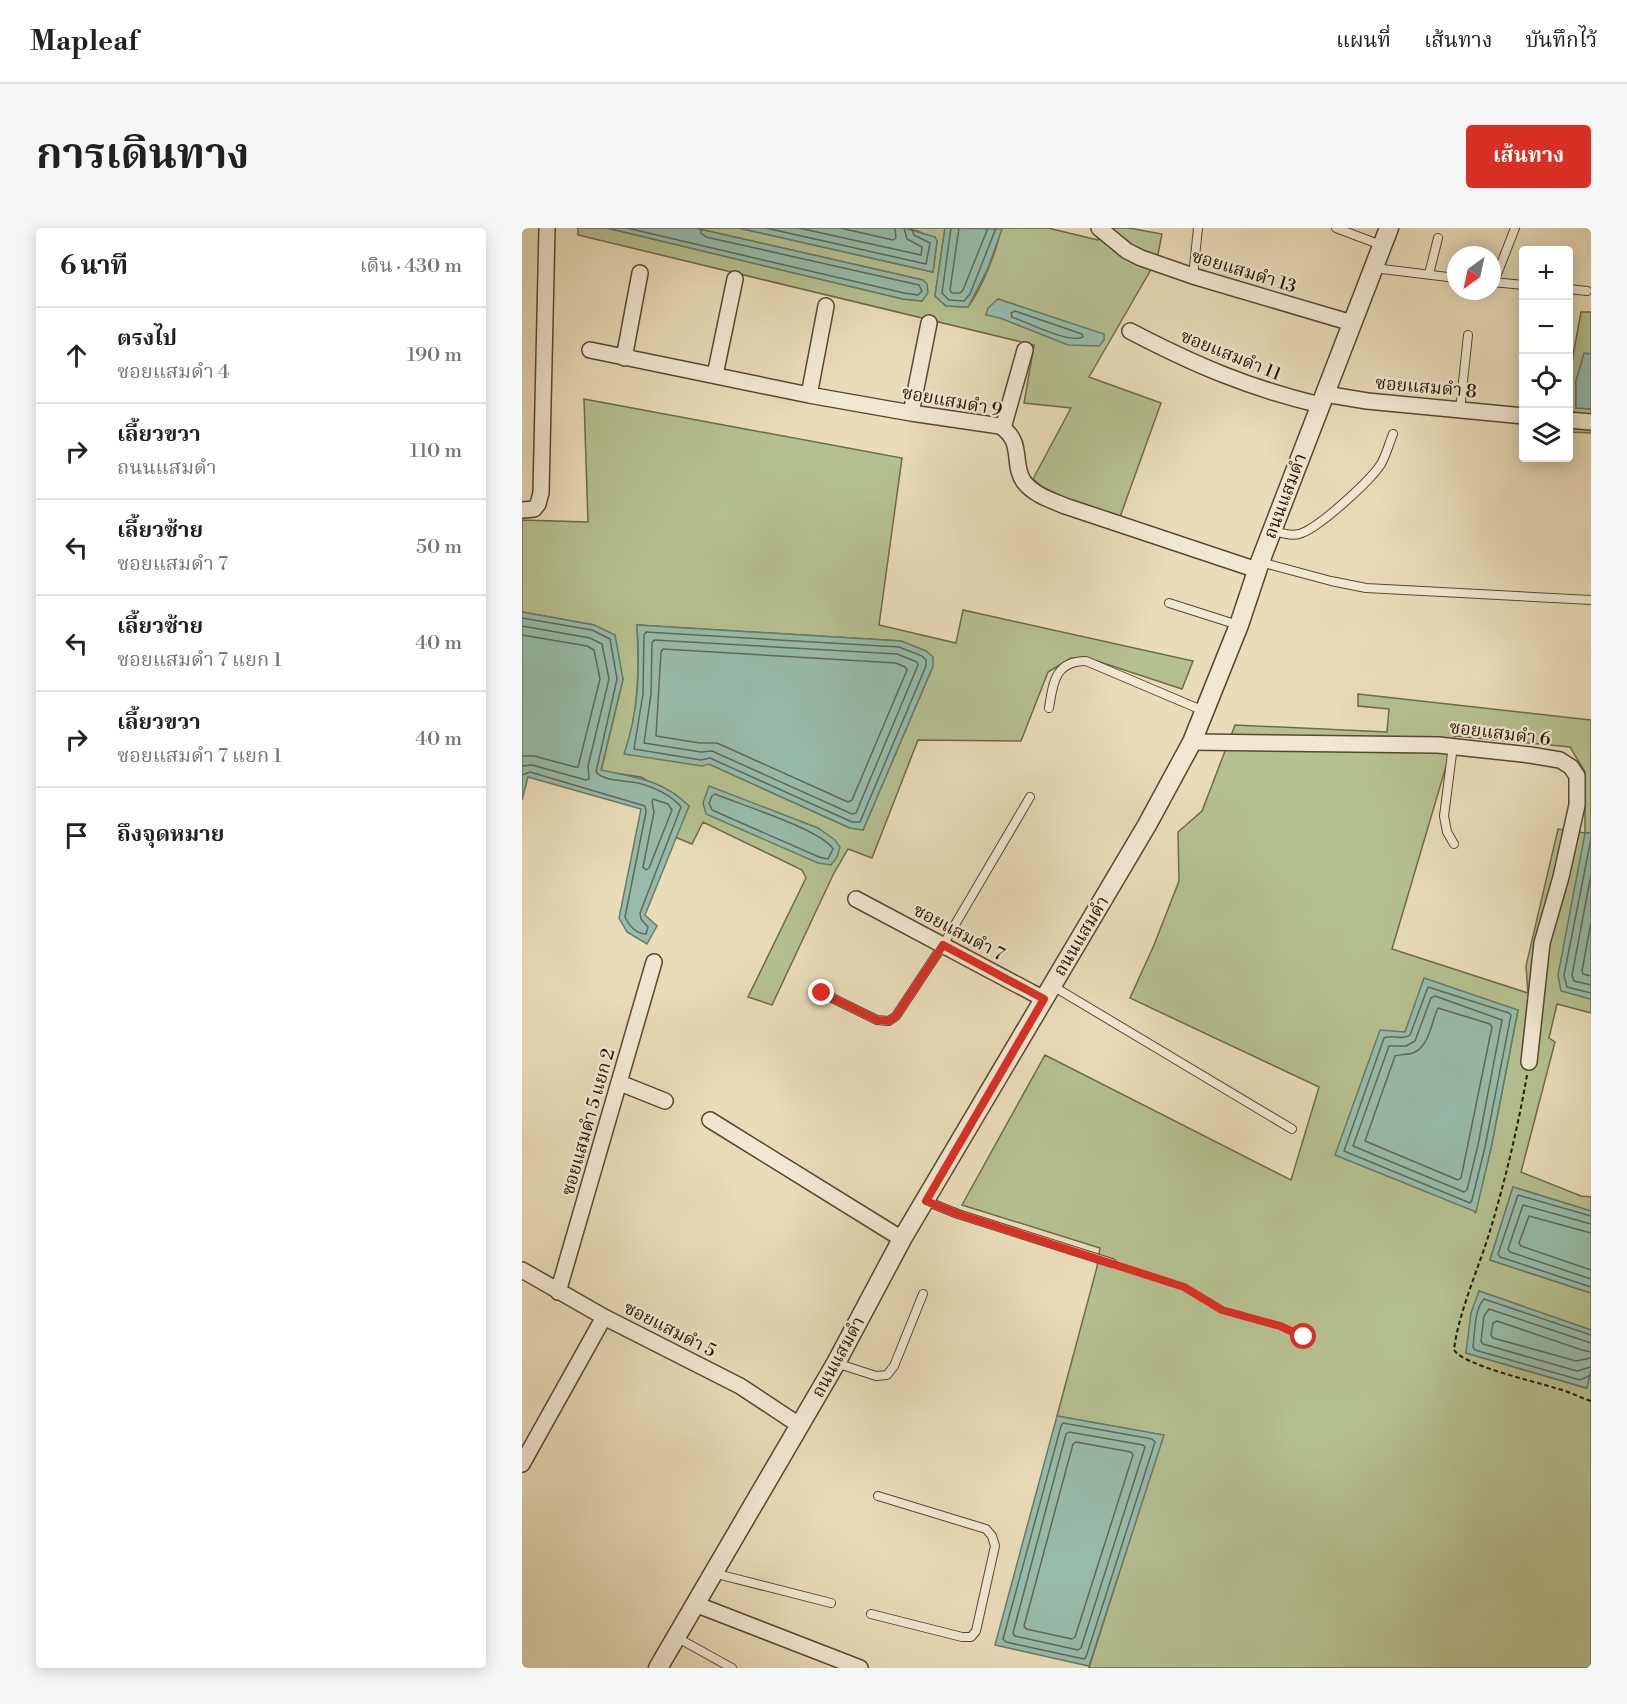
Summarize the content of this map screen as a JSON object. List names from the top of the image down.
{
  "streets": {
    "street": [
      "ซอยแสมดำ 13",
      "ซอยแสมดำ 11",
      "ซอยแสมดำ 8",
      "ซอยแสมดำ 9",
      "ถนนแสมดำ",
      "ซอยแสมดำ 6",
      "ซอยแสมดำ 7",
      "ซอยแสมดำ 5 แยก 2",
      "ซอยแสมดำ 5"
    ]
  },
  "crossings": [
    ["ซอยแสมดำ 13", "ถนนแสมดำ"],
    ["ซอยแสมดำ 11", "ซอยแสมดำ 8"],
    ["ซอยแสมดำ 11", "ถนนแสมดำ"],
    ["ซอยแสมดำ 8", "ถนนแสมดำ"],
    ["ซอยแสมดำ 9", "ถนนแสมดำ"],
    ["ถนนแสมดำ", "ซอยแสมดำ 6"],
    ["ถนนแสมดำ", "ซอยแสมดำ 7"],
    ["ถนนแสมดำ", "ซอยแสมดำ 5"],
    ["ซอยแสมดำ 5 แยก 2", "ซอยแสมดำ 5"]
  ],
  "north": "bottom left",
  "page": {
    "header": "Mapleaf",
    "nav": ["แผนที่", "เส้นทาง", "บันทึกไว้"],
    "title": "การเดินทาง",
    "buttons": "เส้นทาง",
    "heading": ["6 นาที", "เดิน · 430 m"],
    "map_buttons": ["+", "−"],
    "list": [
      ["ตรงไป", "ซอยแสมดำ 4", "190 m"],
      ["เลี้ยวขวา", "ถนนแสมดำ", "110 m"],
      ["เลี้ยวซ้าย", "ซอยแสมดำ 7", "50 m"],
      ["เลี้ยวซ้าย", "ซอยแสมดำ 7 แยก 1", "40 m"],
      ["เลี้ยวขวา", "ซอยแสมดำ 7 แยก 1", "40 m"],
      "ถึงจุดหมาย"
    ]
  }
}
